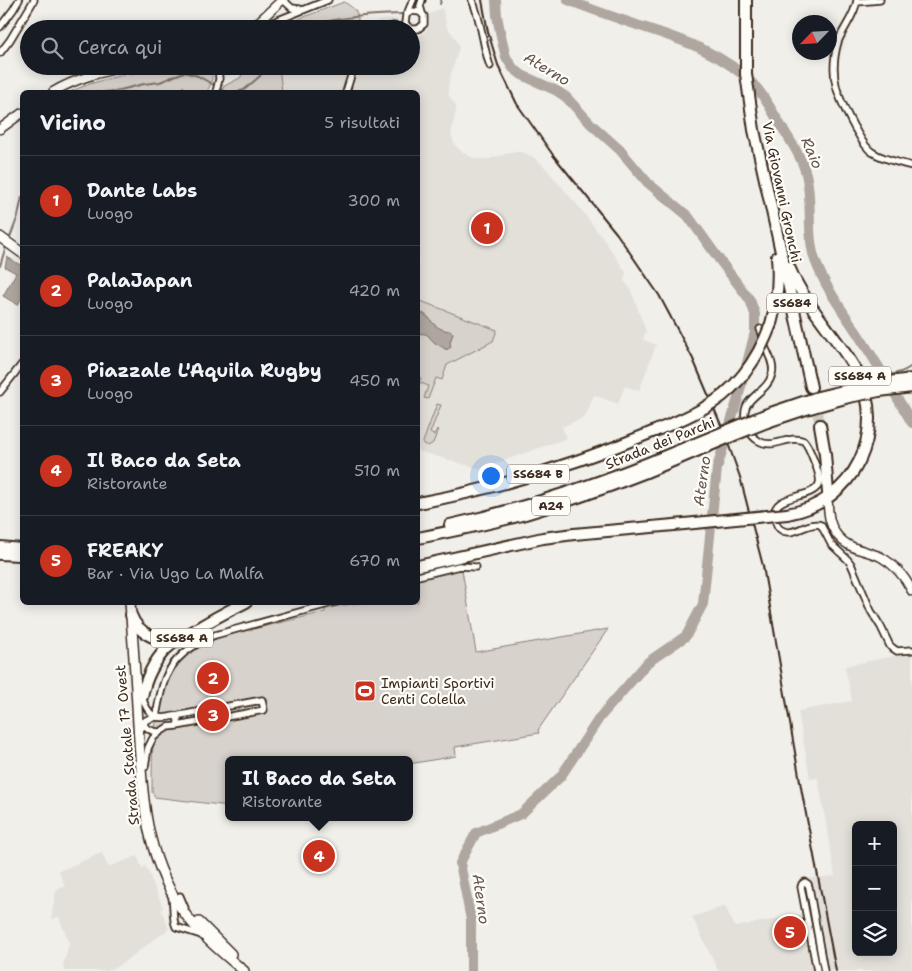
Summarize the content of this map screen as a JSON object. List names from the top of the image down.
{
  "streets": {
    "highway": [
      "Via Giovanni Gronchi",
      "SS684",
      "SS684 A",
      "Strada dei Parchi",
      "SS684 B",
      "A24"
    ],
    "main road": ["Strada Statale 17 Ovest"]
  },
  "crossings": [
    ["Via Giovanni Gronchi", "SS684 A"],
    ["Via Giovanni Gronchi", "SS684 B"],
    ["SS684 A", "SS684 B"],
    ["SS684 A", "Strada Statale 17 Ovest"]
  ],
  "water": ["Aterno", "Raio"],
  "places": {
    "sports": ["Impianti Sportivi Centi Colella"]
  },
  "north": "bottom left",
  "page": {
    "search": "Cerca qui",
    "heading": ["Vicino", "5 risultati"],
    "list": [
      {
        "mark": "1",
        "name": "Dante Labs",
        "note": "Luogo",
        "value": "300 m"
      },
      {
        "mark": "2",
        "name": "PalaJapan",
        "note": "Luogo",
        "value": "420 m"
      },
      {
        "mark": "3",
        "name": "Piazzale L'Aquila Rugby",
        "note": "Luogo",
        "value": "450 m"
      },
      {
        "mark": "4",
        "name": "Il Baco da Seta",
        "note": "Ristorante",
        "value": "510 m"
      },
      {
        "mark": "5",
        "name": "FREAKY",
        "note": "Bar · Via Ugo La Malfa",
        "value": "670 m"
      }
    ],
    "pins": [
      "1",
      "2",
      "3",
      "4",
      "5"
    ],
    "popup": ["Il Baco da Seta", "Ristorante"],
    "map_buttons": ["+", "−"]
  }
}
